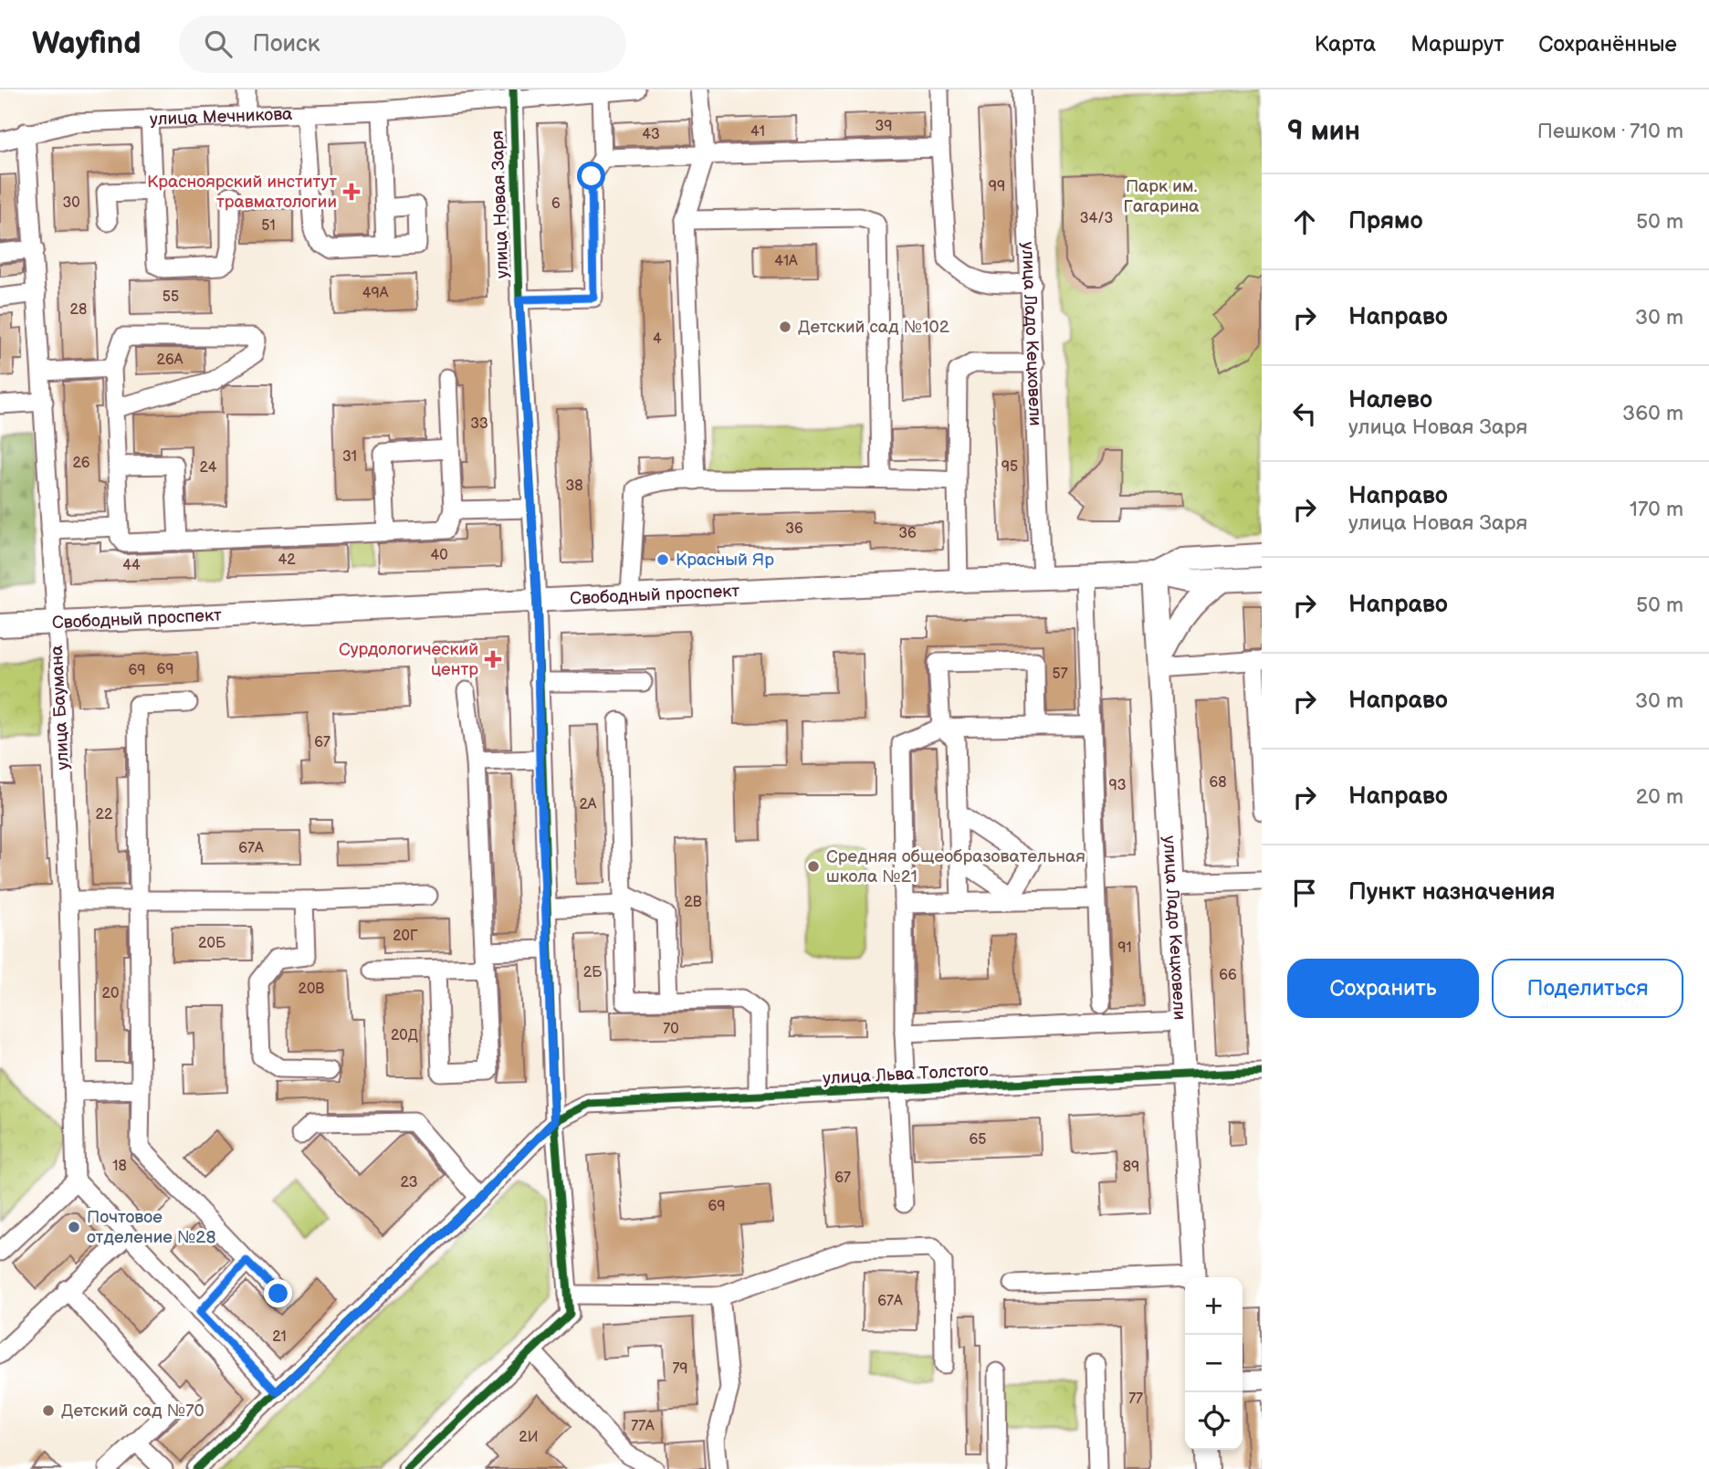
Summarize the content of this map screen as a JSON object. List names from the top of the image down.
{
  "streets": {
    "main road": ["улица Ладо Кецховели", "Свободный проспект"],
    "street": [
      "улица Мечникова",
      "улица Новая Заря",
      "улица Баумана",
      "улица Льва Толстого"
    ]
  },
  "crossings": [
    ["улица Мечникова", "улица Новая Заря"],
    ["улица Мечникова", "улица Баумана"],
    ["улица Новая Заря", "Свободный проспект"],
    ["улица Новая Заря", "улица Льва Толстого"],
    ["улица Ладо Кецховели", "Свободный проспект"],
    ["улица Ладо Кецховели", "улица Льва Толстого"],
    ["Свободный проспект", "улица Баумана"]
  ],
  "parks": ["Парк им. Гагарина"],
  "places": {
    "health": ["Красноярский институт травматологии", "Сурдологический центр"],
    "other": [
      "Детский сад №102",
      "Красный Яр",
      "Средняя общеобразовательная школа №21",
      "Почтовое отделение №28",
      "Детский сад №70"
    ]
  },
  "house_numbers": [
    "39",
    "41",
    "43",
    "99",
    "30",
    "6",
    "34/3",
    "51",
    "41А",
    "49А",
    "55",
    "28",
    "4",
    "26А",
    "33",
    "31",
    "26",
    "95",
    "24",
    "38",
    "36",
    "36",
    "40",
    "42",
    "44",
    "69",
    "69",
    "57",
    "67",
    "68",
    "93",
    "2А",
    "22",
    "67А",
    "2В",
    "20Г",
    "20Б",
    "91",
    "2Б",
    "66",
    "20В",
    "20",
    "70",
    "20Д",
    "65",
    "18",
    "89",
    "67",
    "23",
    "69",
    "67А",
    "21",
    "79",
    "77",
    "77А",
    "2И"
  ],
  "page": {
    "header": "Wayfind",
    "search": "Поиск",
    "nav": ["Карта", "Маршрут", "Сохранённые"],
    "heading": ["9 мин", "Пешком · 710 m"],
    "list": [
      ["Прямо", "50 m"],
      ["Направо", "30 m"],
      ["Налево", "улица Новая Заря", "360 m"],
      ["Направо", "улица Новая Заря", "170 m"],
      ["Направо", "50 m"],
      ["Направо", "30 m"],
      ["Направо", "20 m"],
      "Пункт назначения"
    ],
    "buttons": ["Сохранить", "Поделиться"],
    "map_buttons": ["+", "−"]
  }
}
